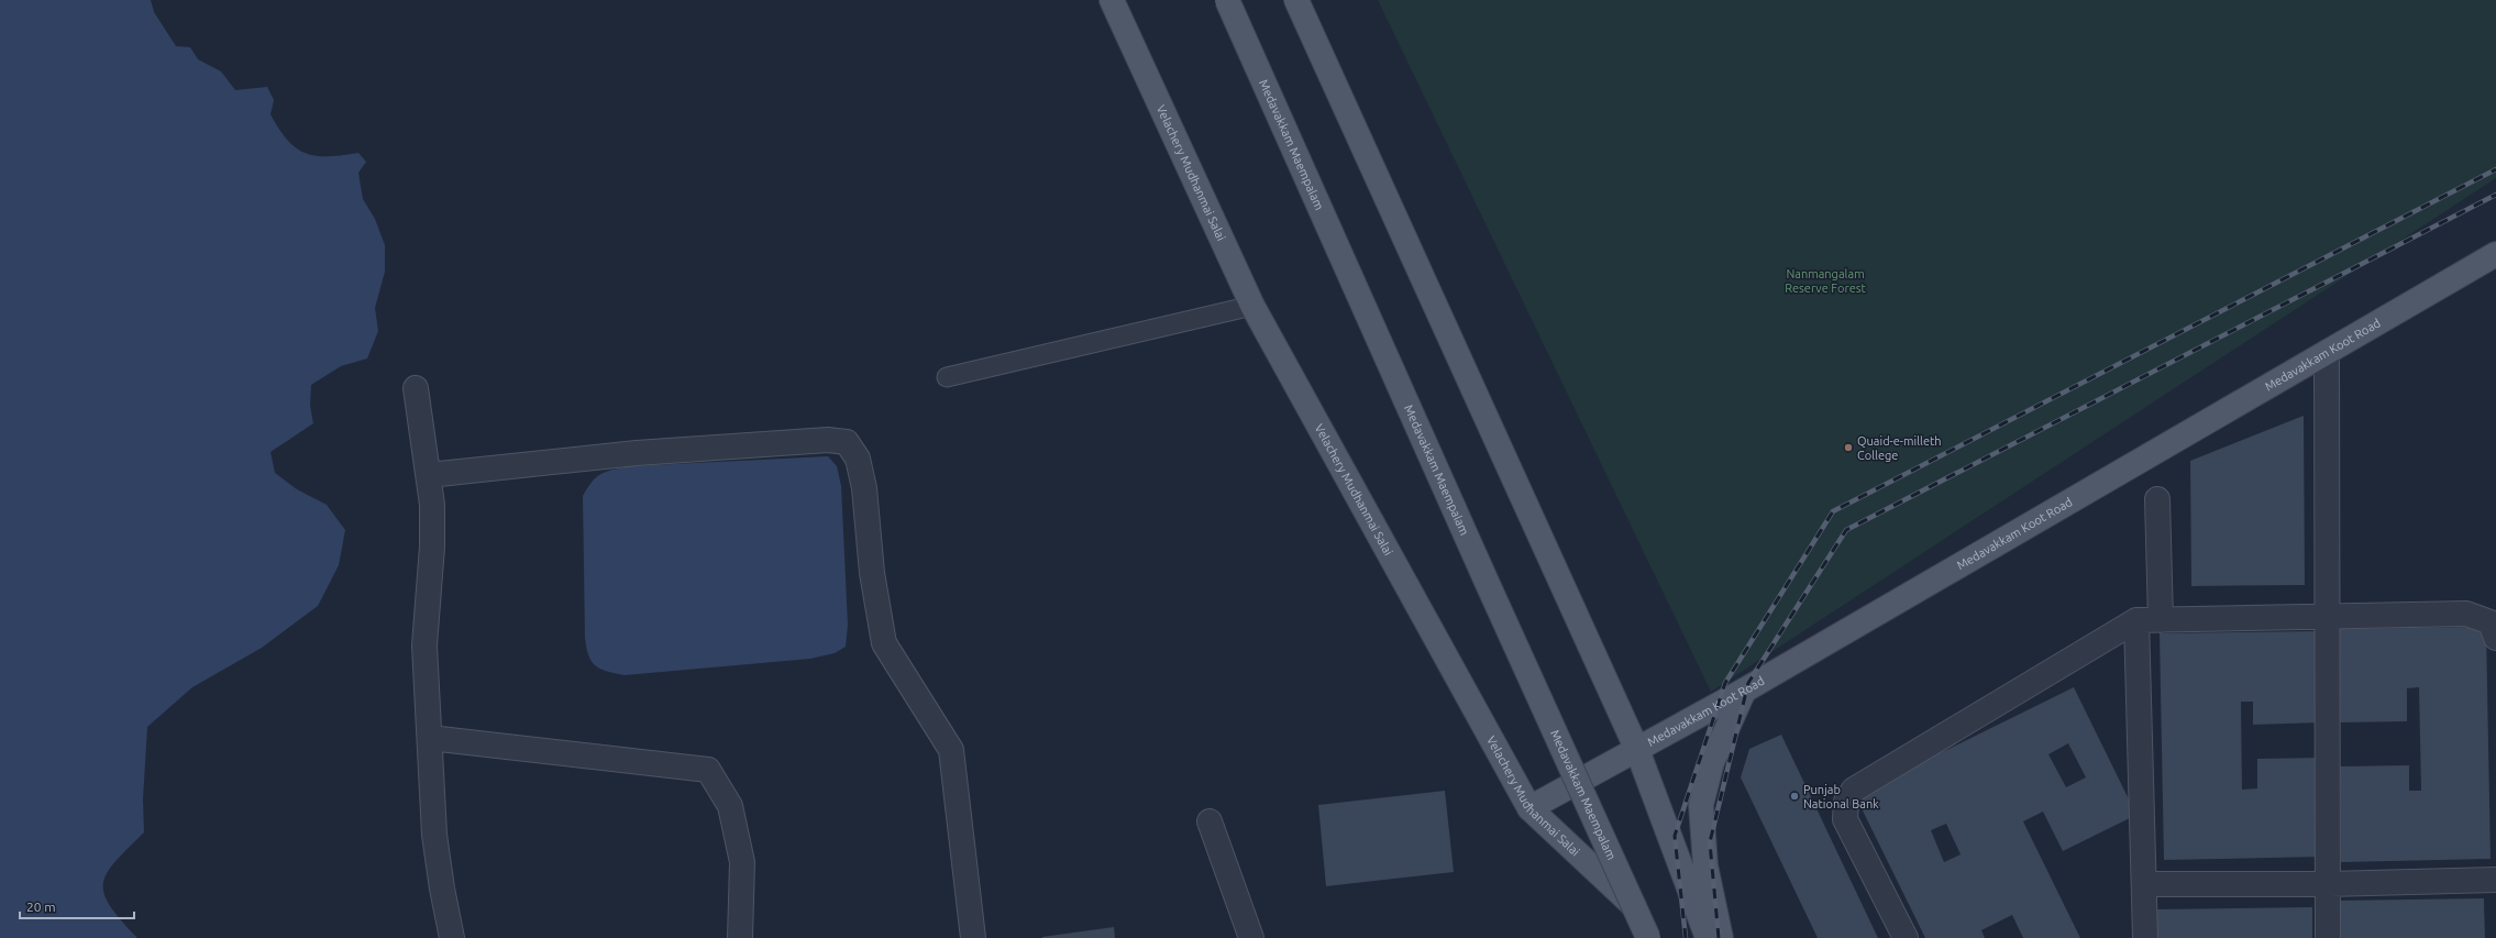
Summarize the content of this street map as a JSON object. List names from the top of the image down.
{
  "streets": {
    "main road": ["Medavakkam Maempalam", "Velachery Mudhanmai Salai", "Medavakkam Koot Road"]
  },
  "crossings": [
    ["Velachery Mudhanmai Salai", "Medavakkam Koot Road"]
  ],
  "parks": ["Nanmangalam Reserve Forest"],
  "places": ["Quaid-e-milleth College", "Punjab National Bank"],
  "scale_bar": "20 m"
}
